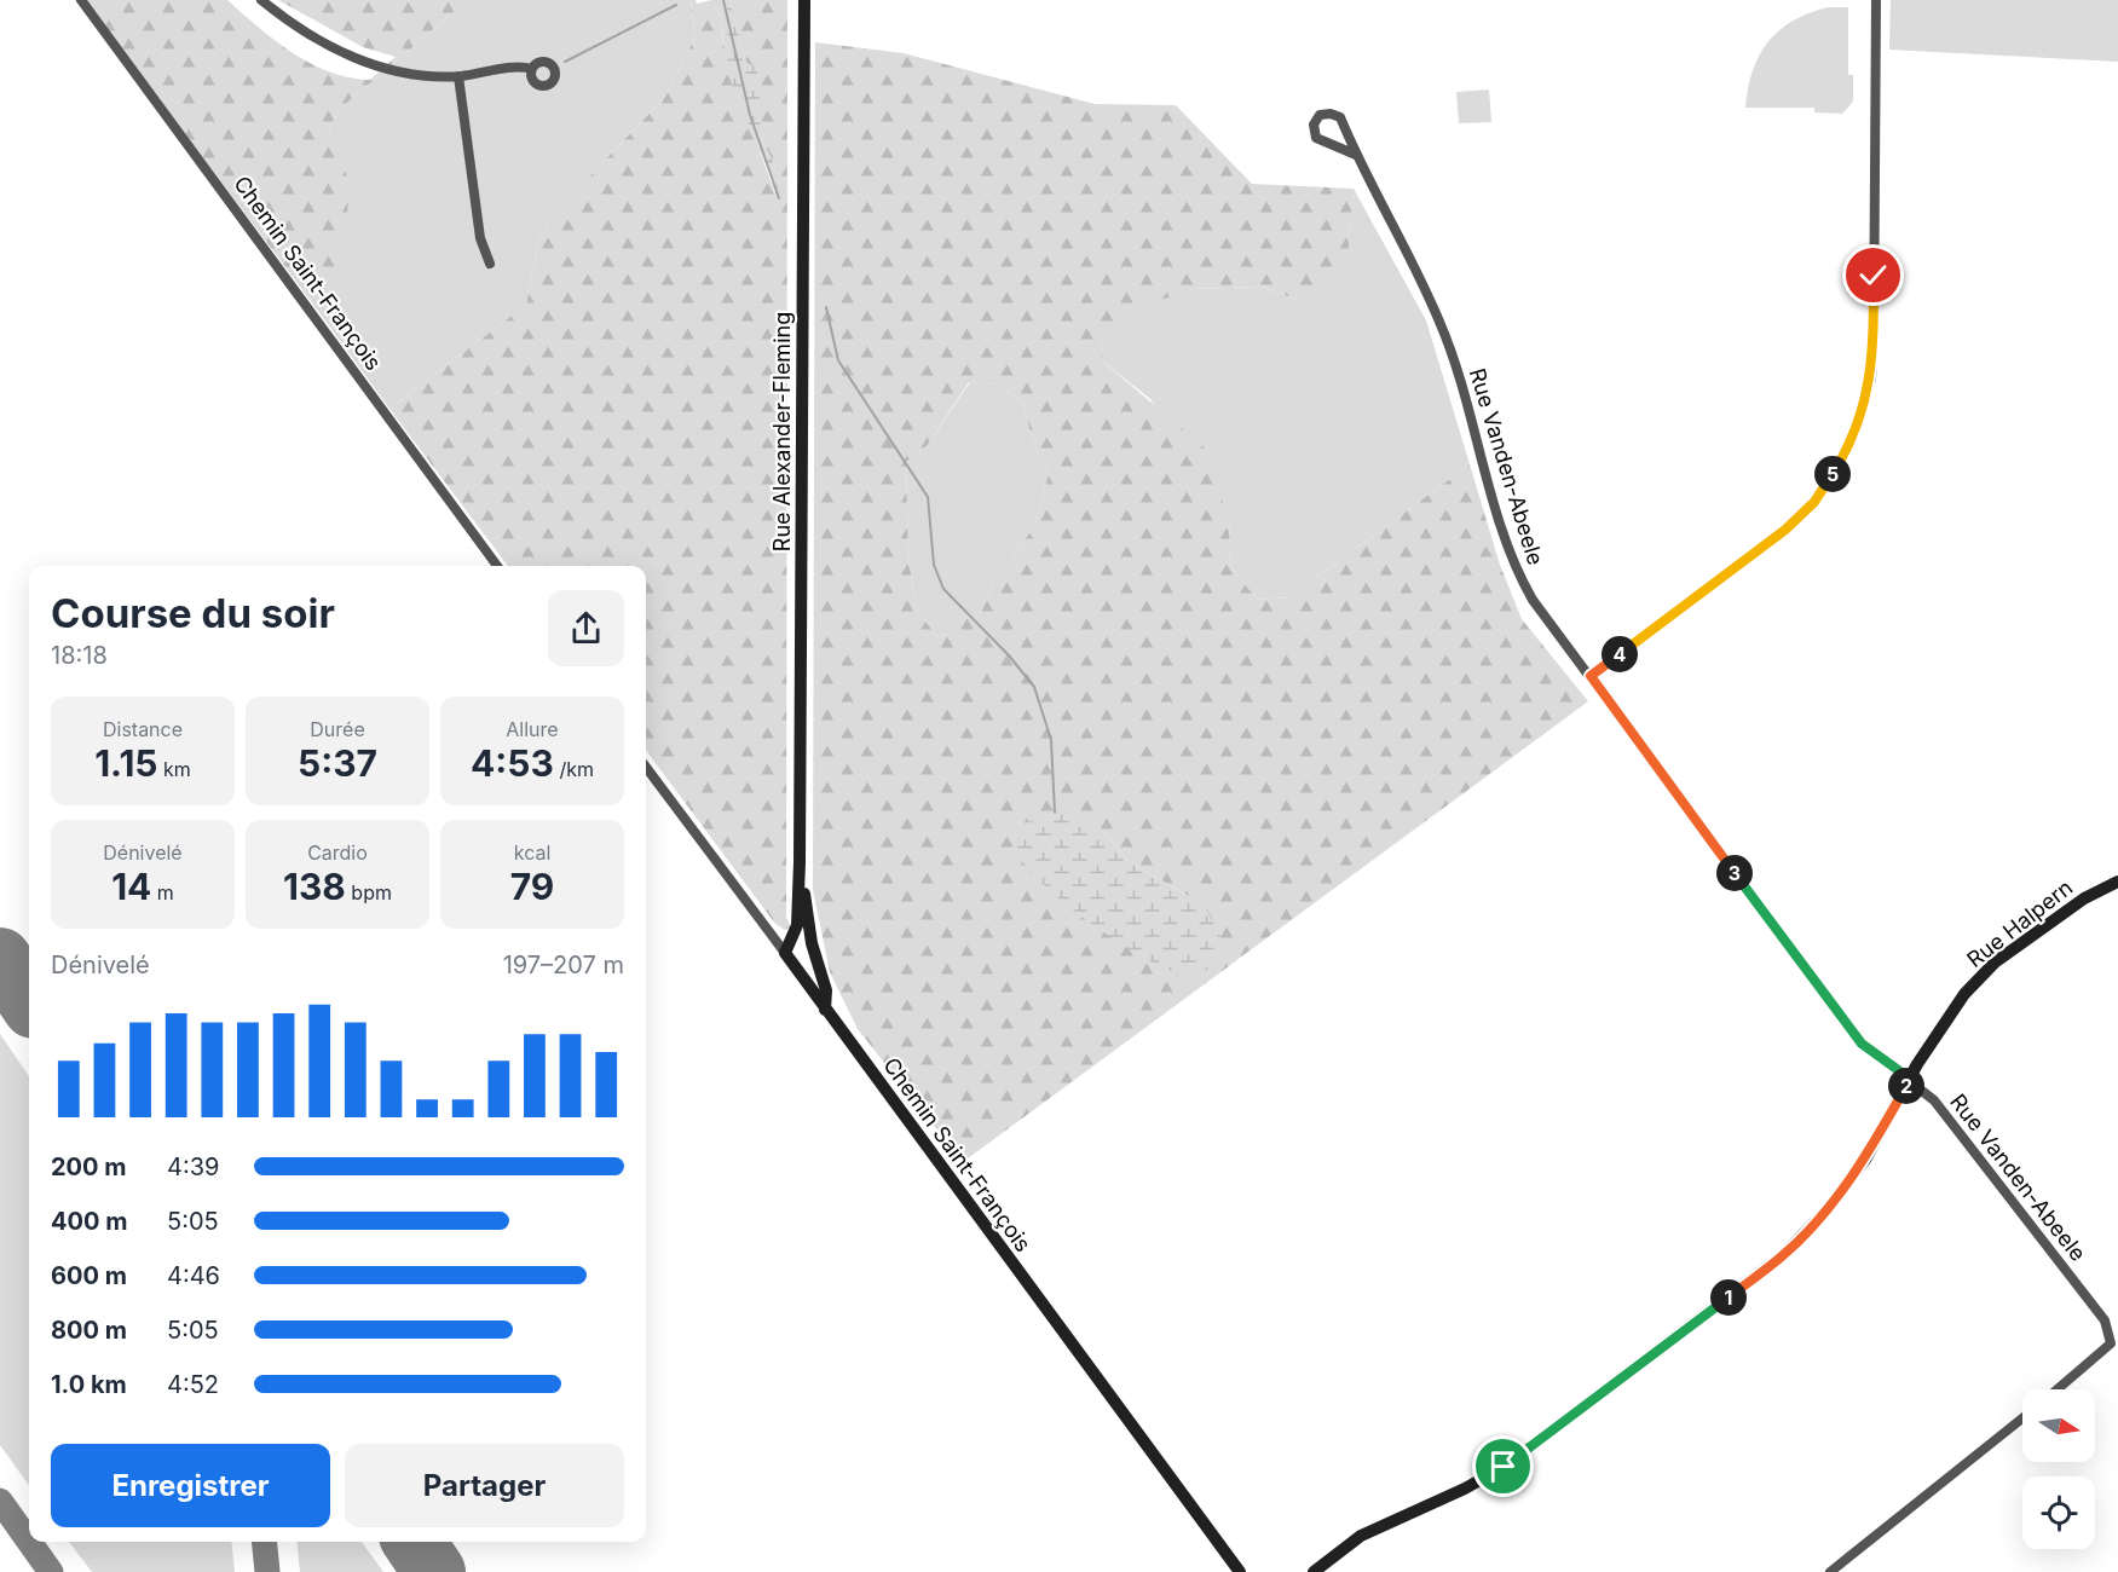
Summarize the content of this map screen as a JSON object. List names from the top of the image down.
{
  "streets": {
    "street": [
      "Chemin Saint-François",
      "Rue Alexander-Fleming",
      "Rue Vanden-Abeele",
      "Rue Halpern"
    ]
  },
  "crossings": [
    ["Chemin Saint-François", "Rue Alexander-Fleming"],
    ["Rue Vanden-Abeele", "Rue Halpern"]
  ],
  "north": "right",
  "page": {
    "pins": [
      "5",
      "4",
      "3",
      "2",
      "1"
    ],
    "heading": ["Course du soir", "18:18"],
    "stats": [
      ["Distance", "1.15 km"],
      ["Durée", "5:37"],
      ["Allure", "4:53 /km"],
      ["Dénivelé", "14 m"],
      ["Cardio", "138 bpm"],
      ["kcal", "79"]
    ],
    "chart": ["Dénivelé", "197–207 m"],
    "list": [
      {
        "name": "200 m",
        "note": "4:39"
      },
      {
        "name": "400 m",
        "note": "5:05"
      },
      {
        "name": "600 m",
        "note": "4:46"
      },
      {
        "name": "800 m",
        "note": "5:05"
      },
      {
        "name": "1.0 km",
        "note": "4:52"
      }
    ],
    "buttons": ["Enregistrer", "Partager"]
  }
}
